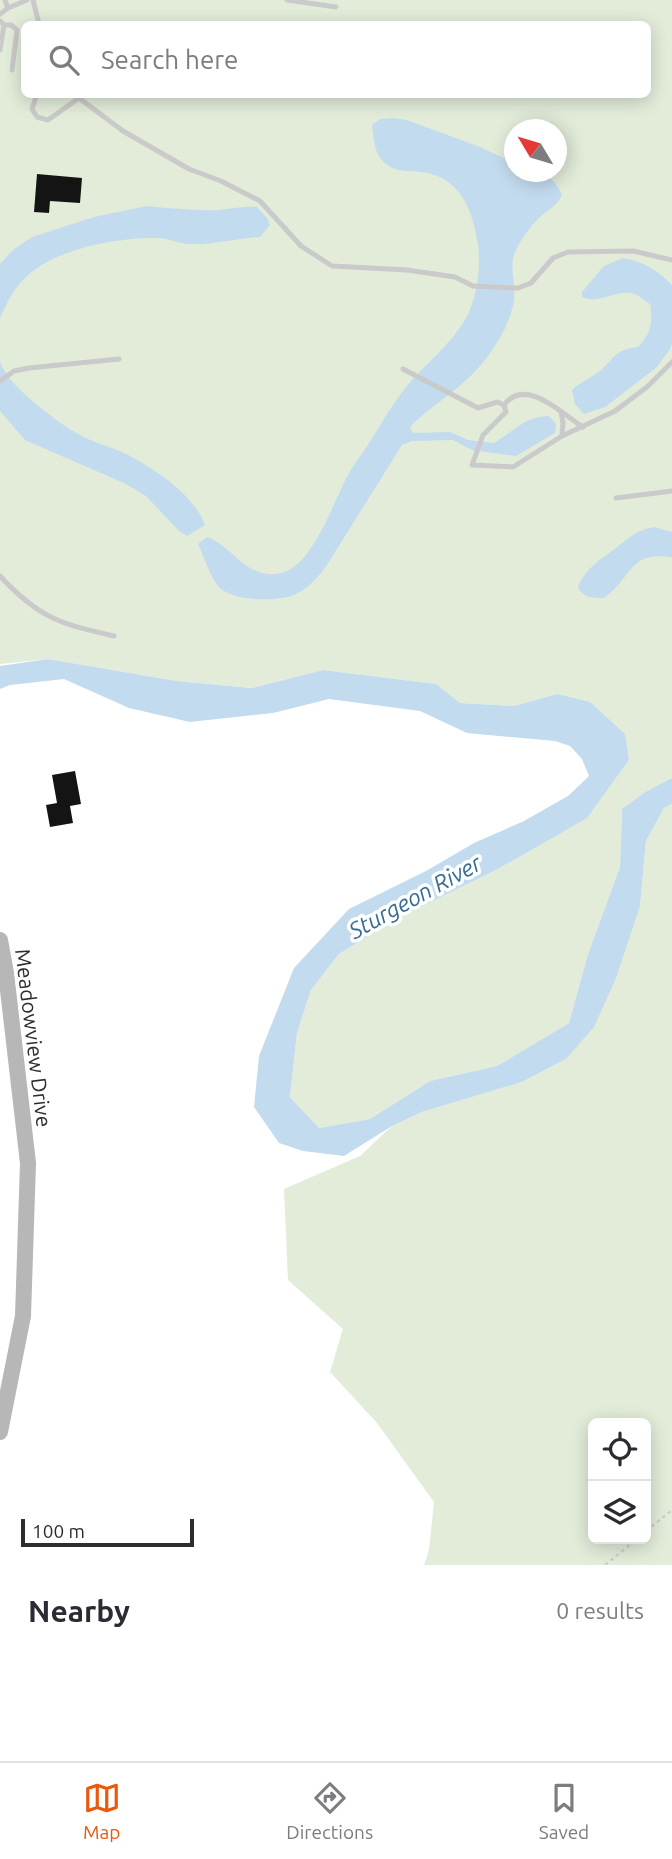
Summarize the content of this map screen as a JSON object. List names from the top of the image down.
{
  "streets": {
    "street": ["Meadowview Drive"]
  },
  "water": ["Sturgeon River"],
  "scale_bar": "100 m",
  "north": "top left",
  "page": {
    "search": "Search here",
    "scale": "100 m",
    "heading": ["Nearby", "0 results"],
    "nav": ["Map", "Directions", "Saved"]
  }
}
